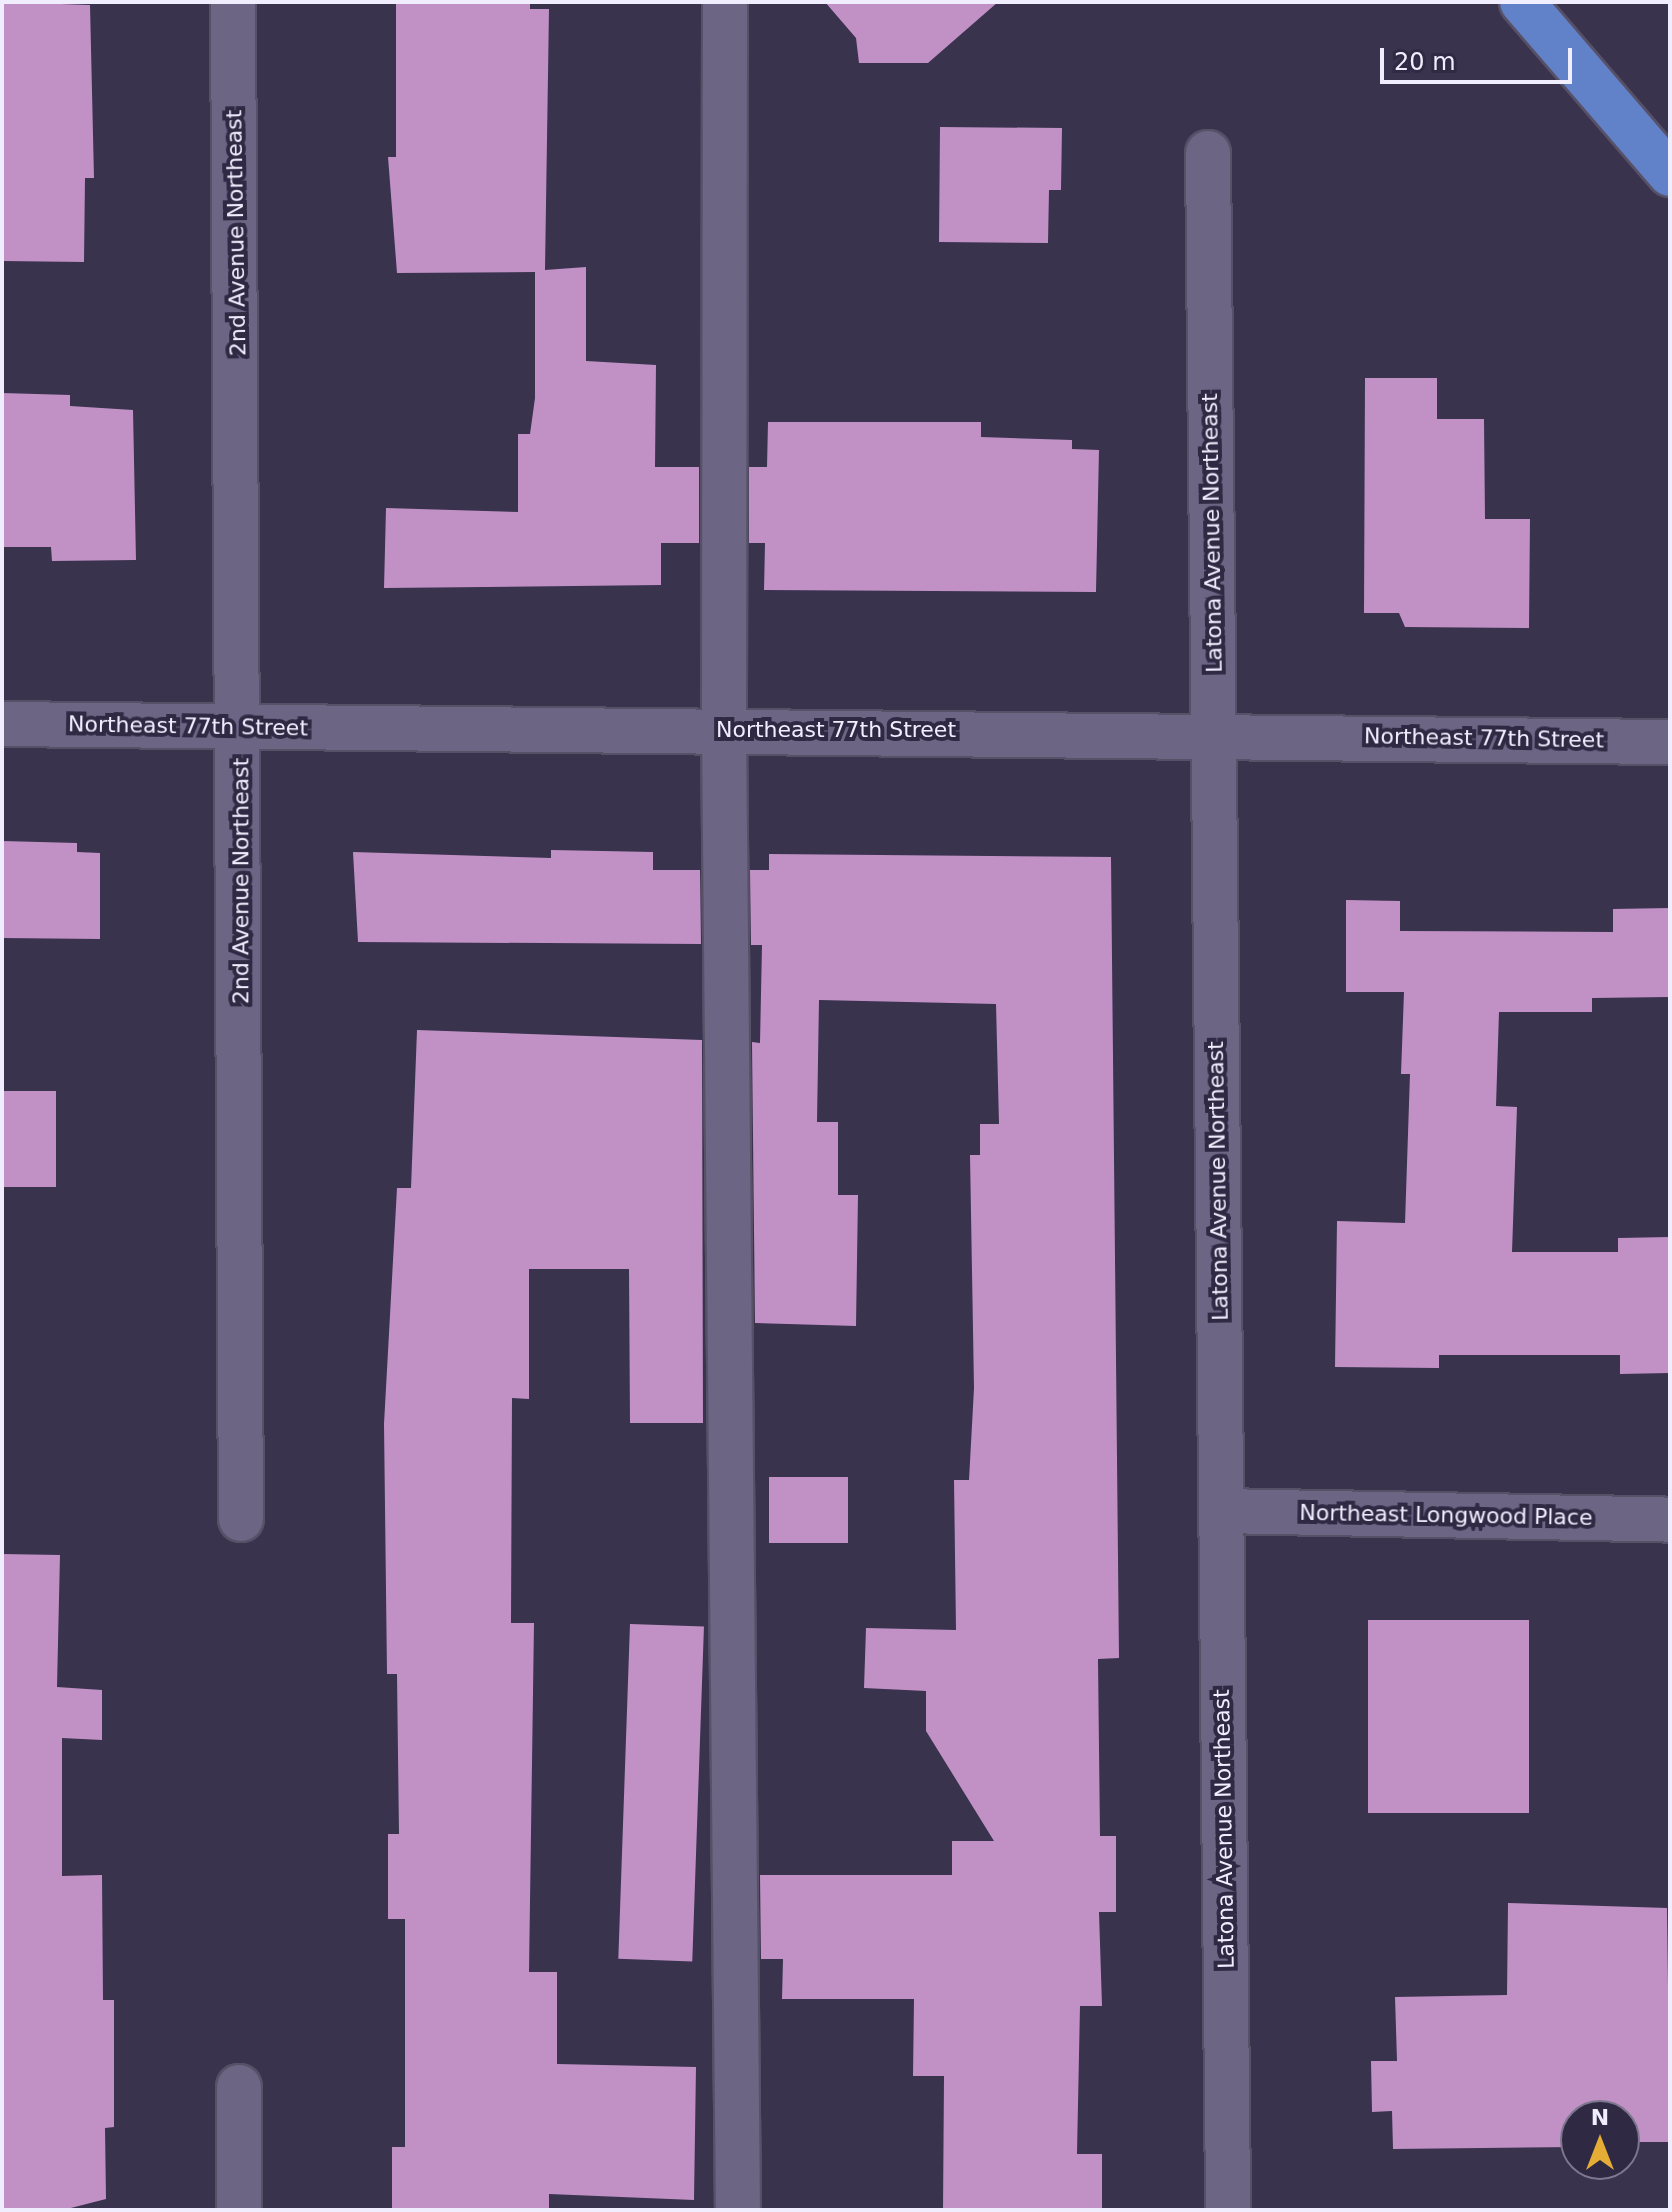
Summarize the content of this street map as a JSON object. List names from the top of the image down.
{
  "streets": {
    "street": [
      "2nd Avenue Northeast",
      "Latona Avenue Northeast",
      "Northeast 77th Street",
      "Northeast Longwood Place"
    ]
  },
  "crossings": [
    ["2nd Avenue Northeast", "Northeast 77th Street"],
    ["Latona Avenue Northeast", "Northeast 77th Street"],
    ["Latona Avenue Northeast", "Northeast Longwood Place"]
  ],
  "scale_bar": "20 m",
  "north": "top"
}
